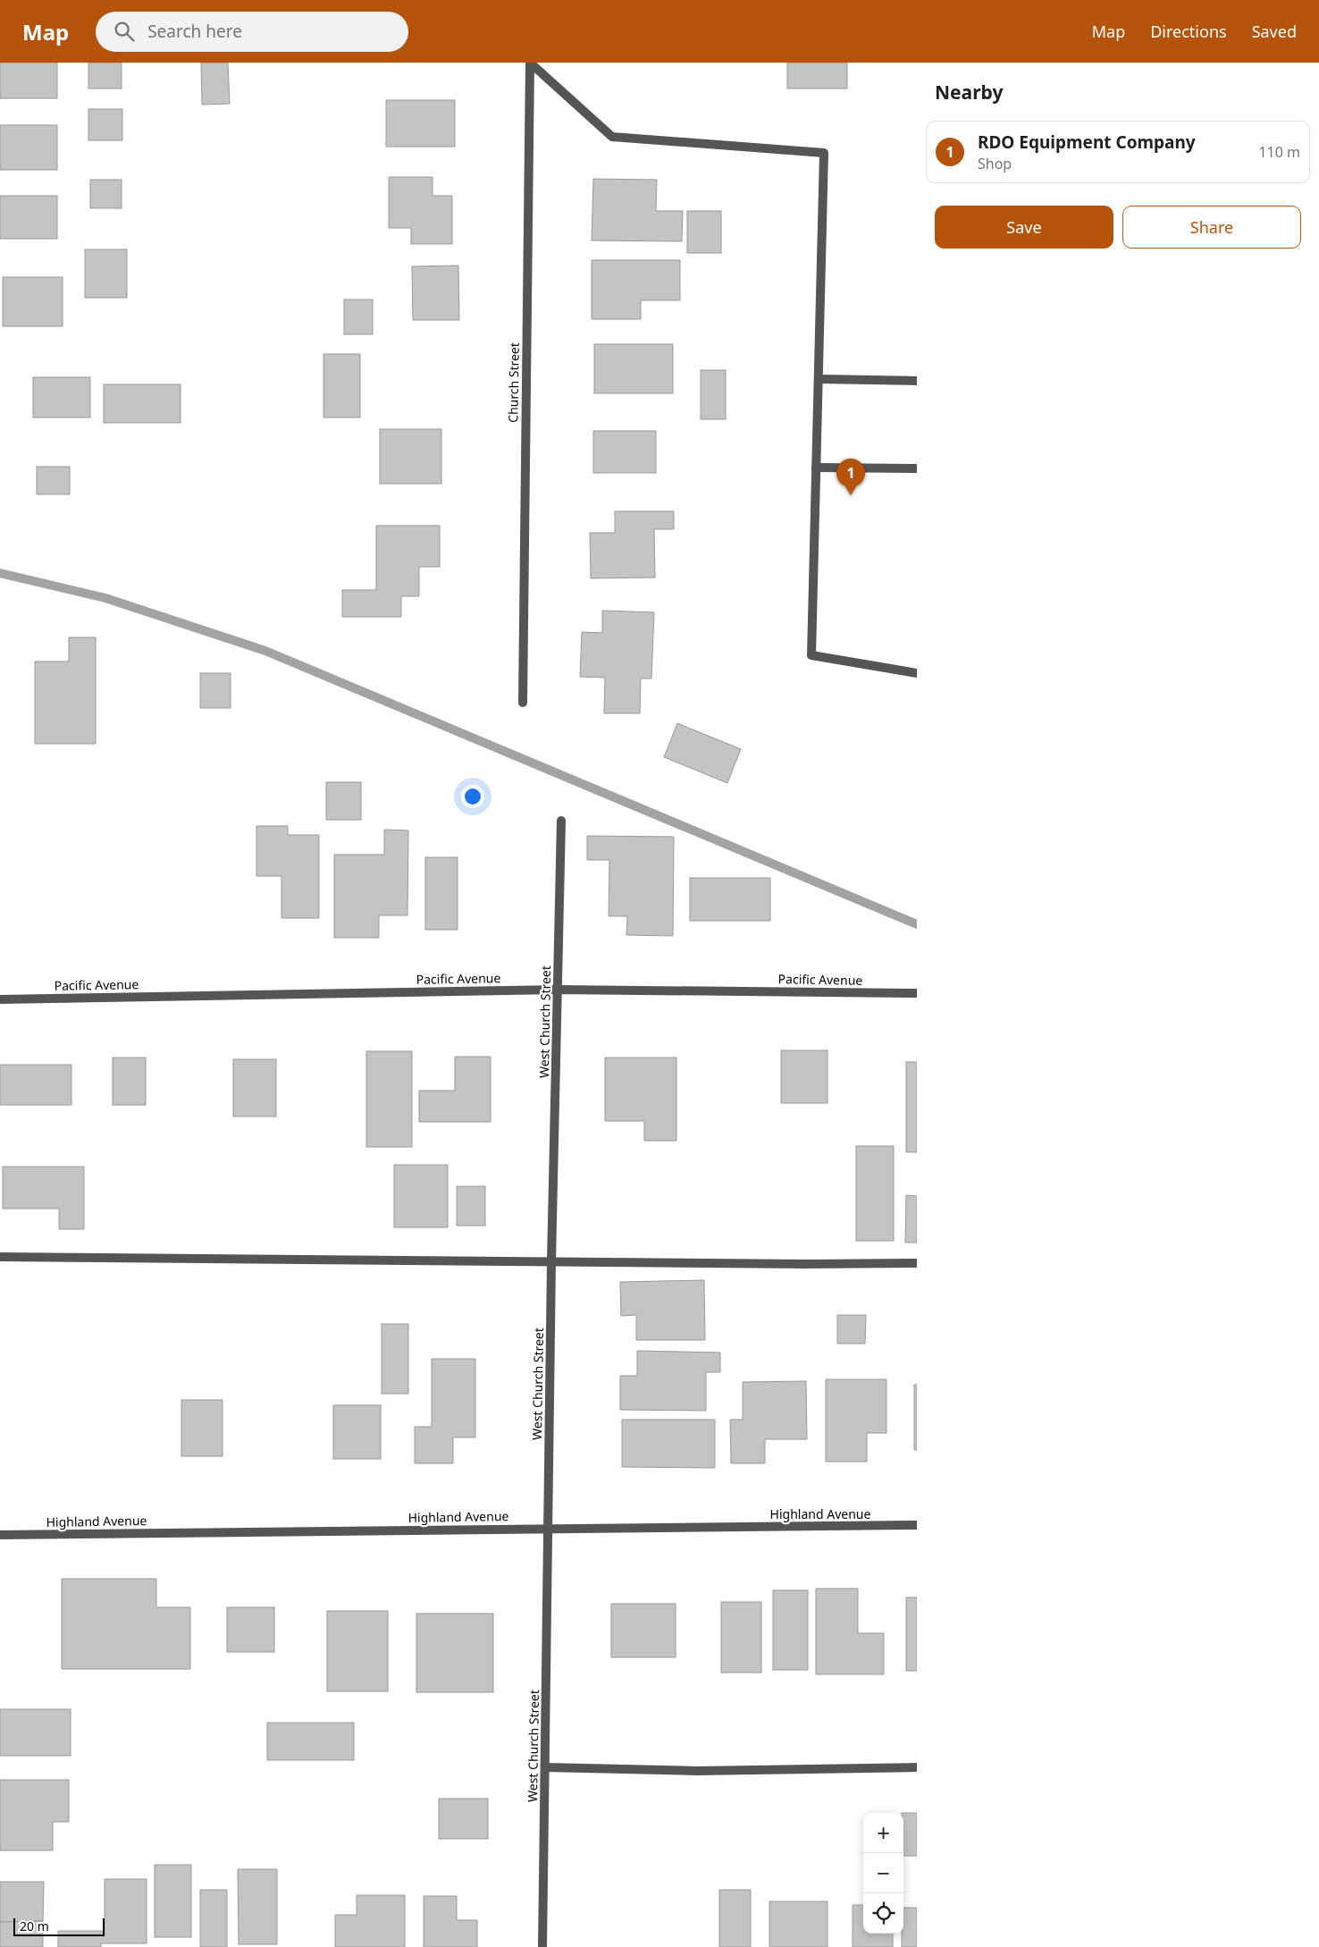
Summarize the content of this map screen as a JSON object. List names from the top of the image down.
{
  "streets": {
    "street": [
      "Church Street",
      "Pacific Avenue",
      "West Church Street",
      "Highland Avenue"
    ]
  },
  "crossings": [
    ["Pacific Avenue", "West Church Street"],
    ["West Church Street", "Highland Avenue"]
  ],
  "scale_bar": "20 m",
  "page": {
    "header": "Map",
    "search": "Search here",
    "nav": ["Map", "Directions", "Saved"],
    "heading": "Nearby",
    "list": [
      {
        "mark": "1",
        "name": "RDO Equipment Company",
        "note": "Shop",
        "value": "110 m"
      }
    ],
    "buttons": ["Save", "Share"],
    "pins": "1",
    "map_buttons": ["+", "−"],
    "scale": "20 m"
  }
}
